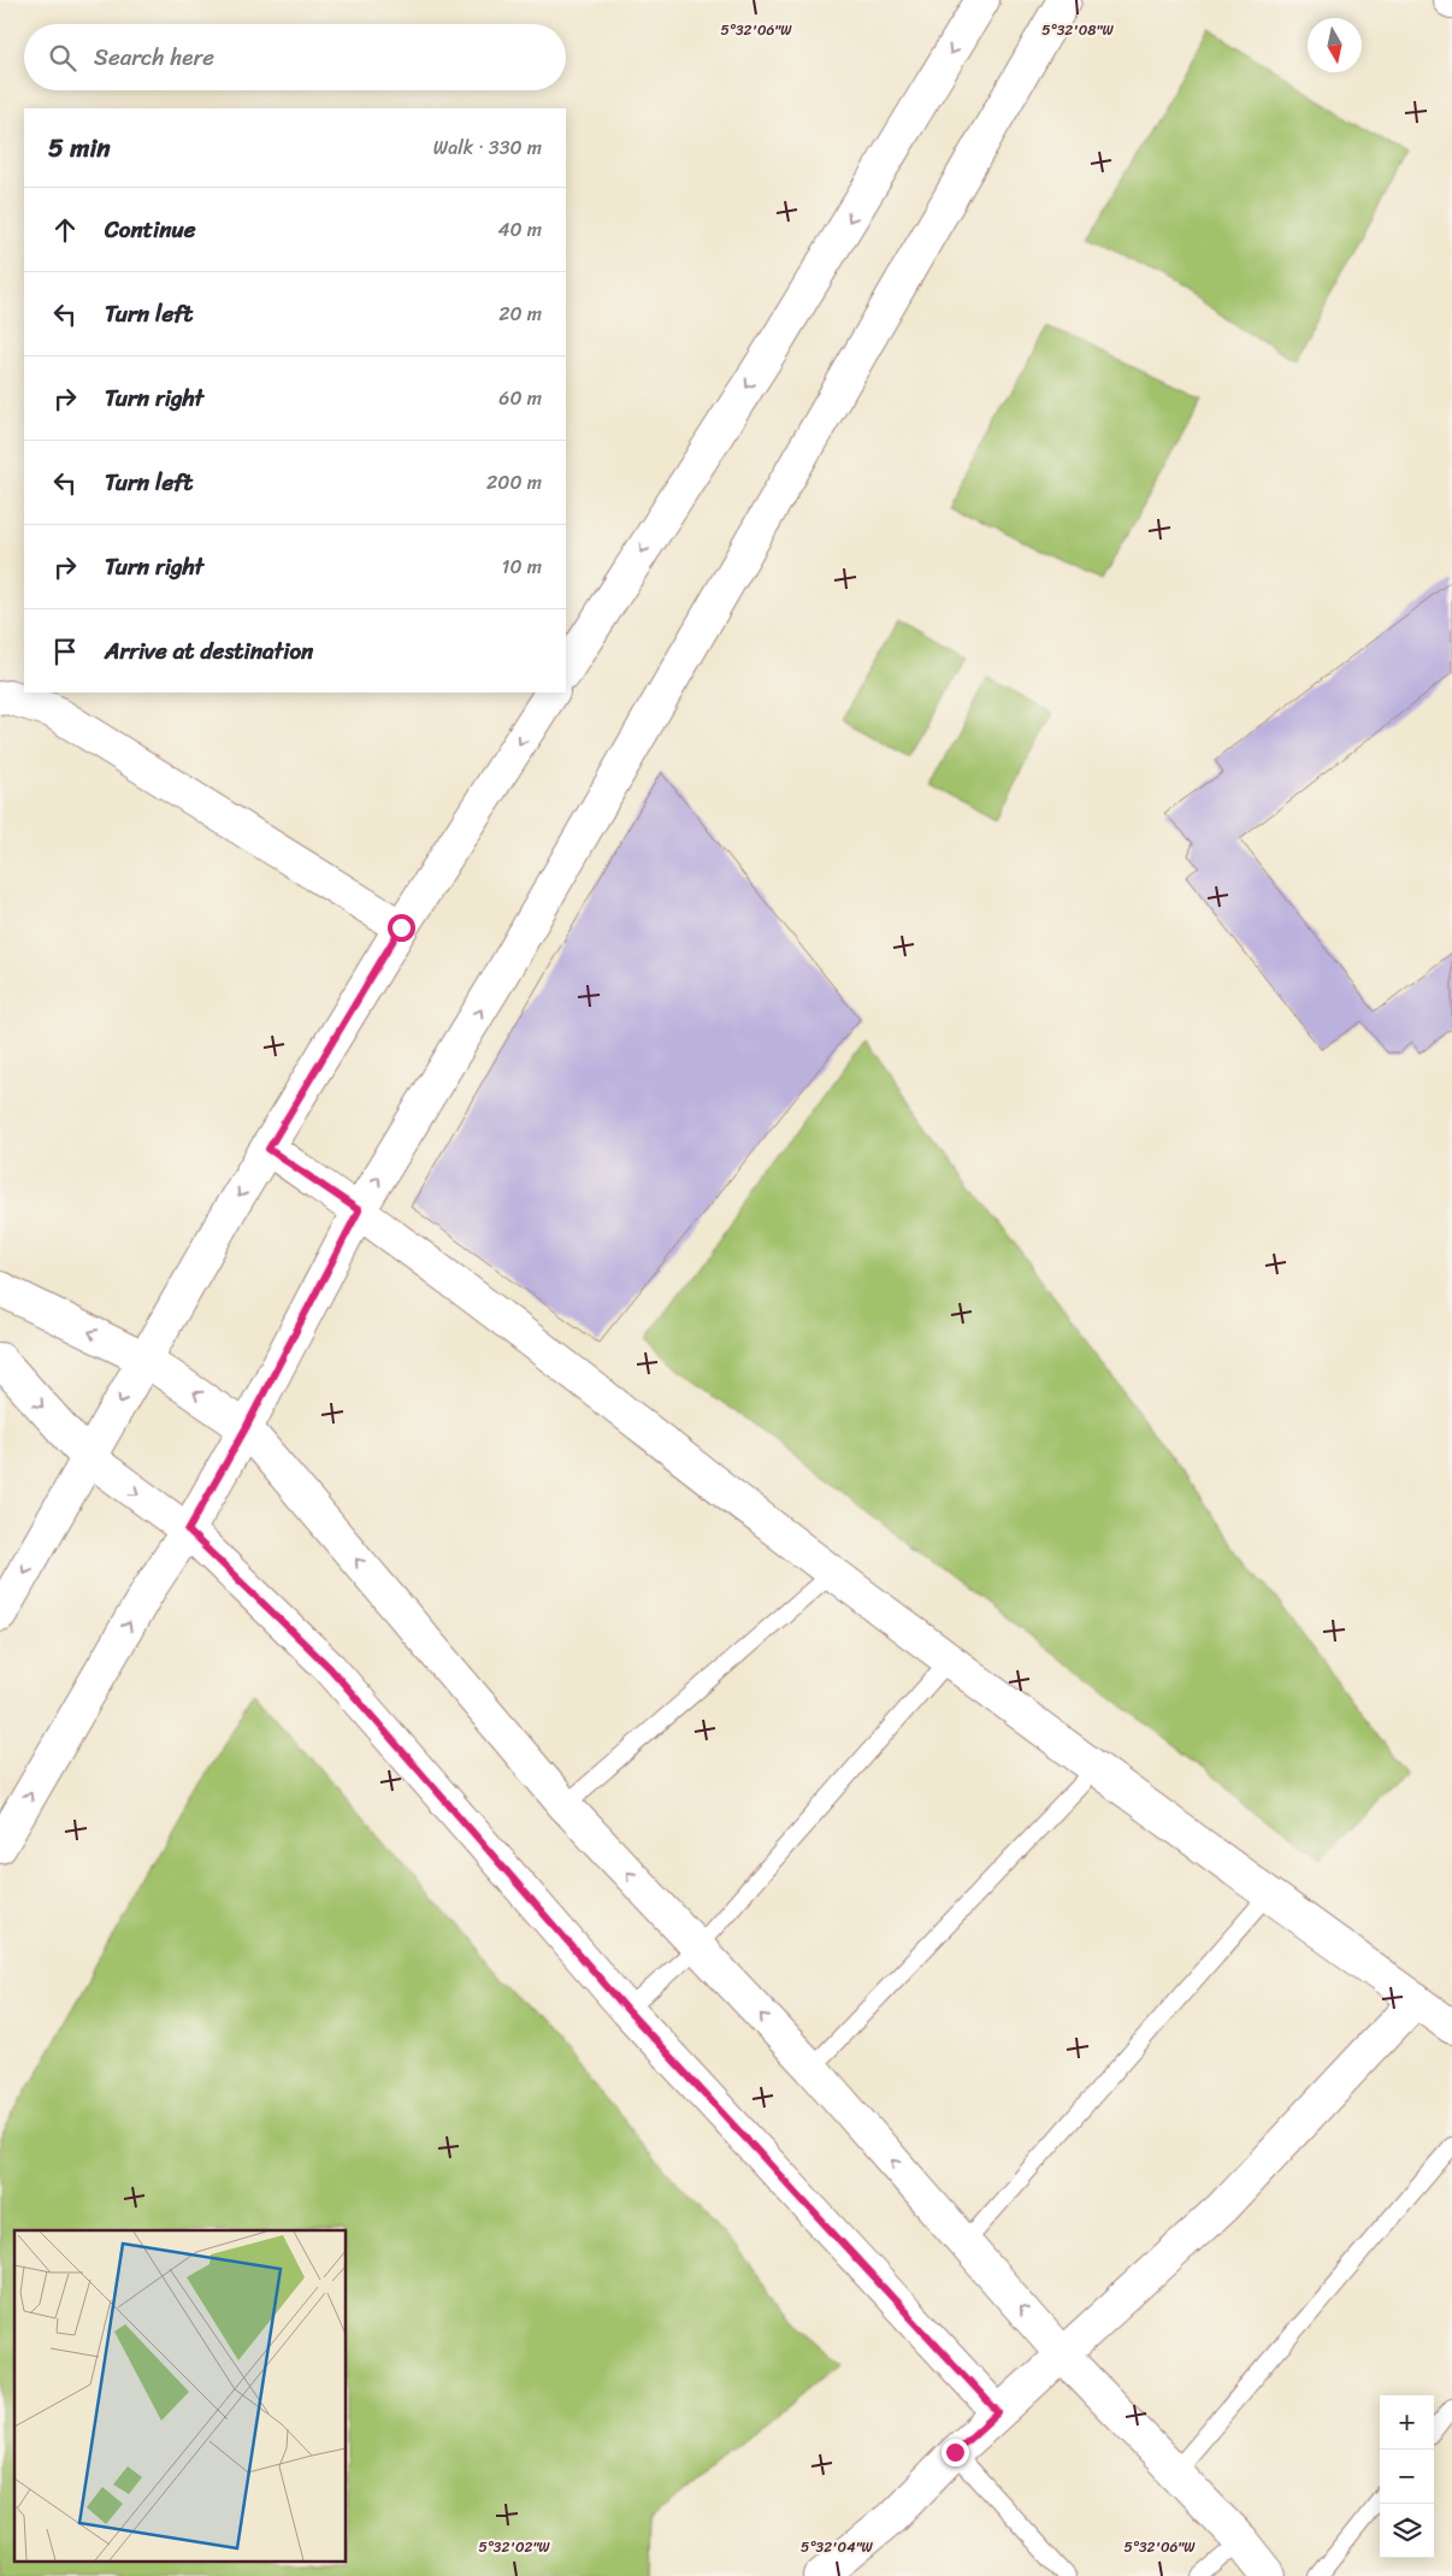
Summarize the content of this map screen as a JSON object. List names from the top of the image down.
{
  "north": "bottom",
  "page": {
    "search": "Search here",
    "heading": ["5 min", "Walk · 330 m"],
    "list": [
      ["Continue", "40 m"],
      ["Turn left", "20 m"],
      ["Turn right", "60 m"],
      ["Turn left", "200 m"],
      ["Turn right", "10 m"],
      "Arrive at destination"
    ],
    "map_buttons": ["+", "−"]
  },
  "coordinates": [
    "5°32'06\"W",
    "5°32'08\"W",
    "5°32'02\"W",
    "5°32'04\"W"
  ]
}
